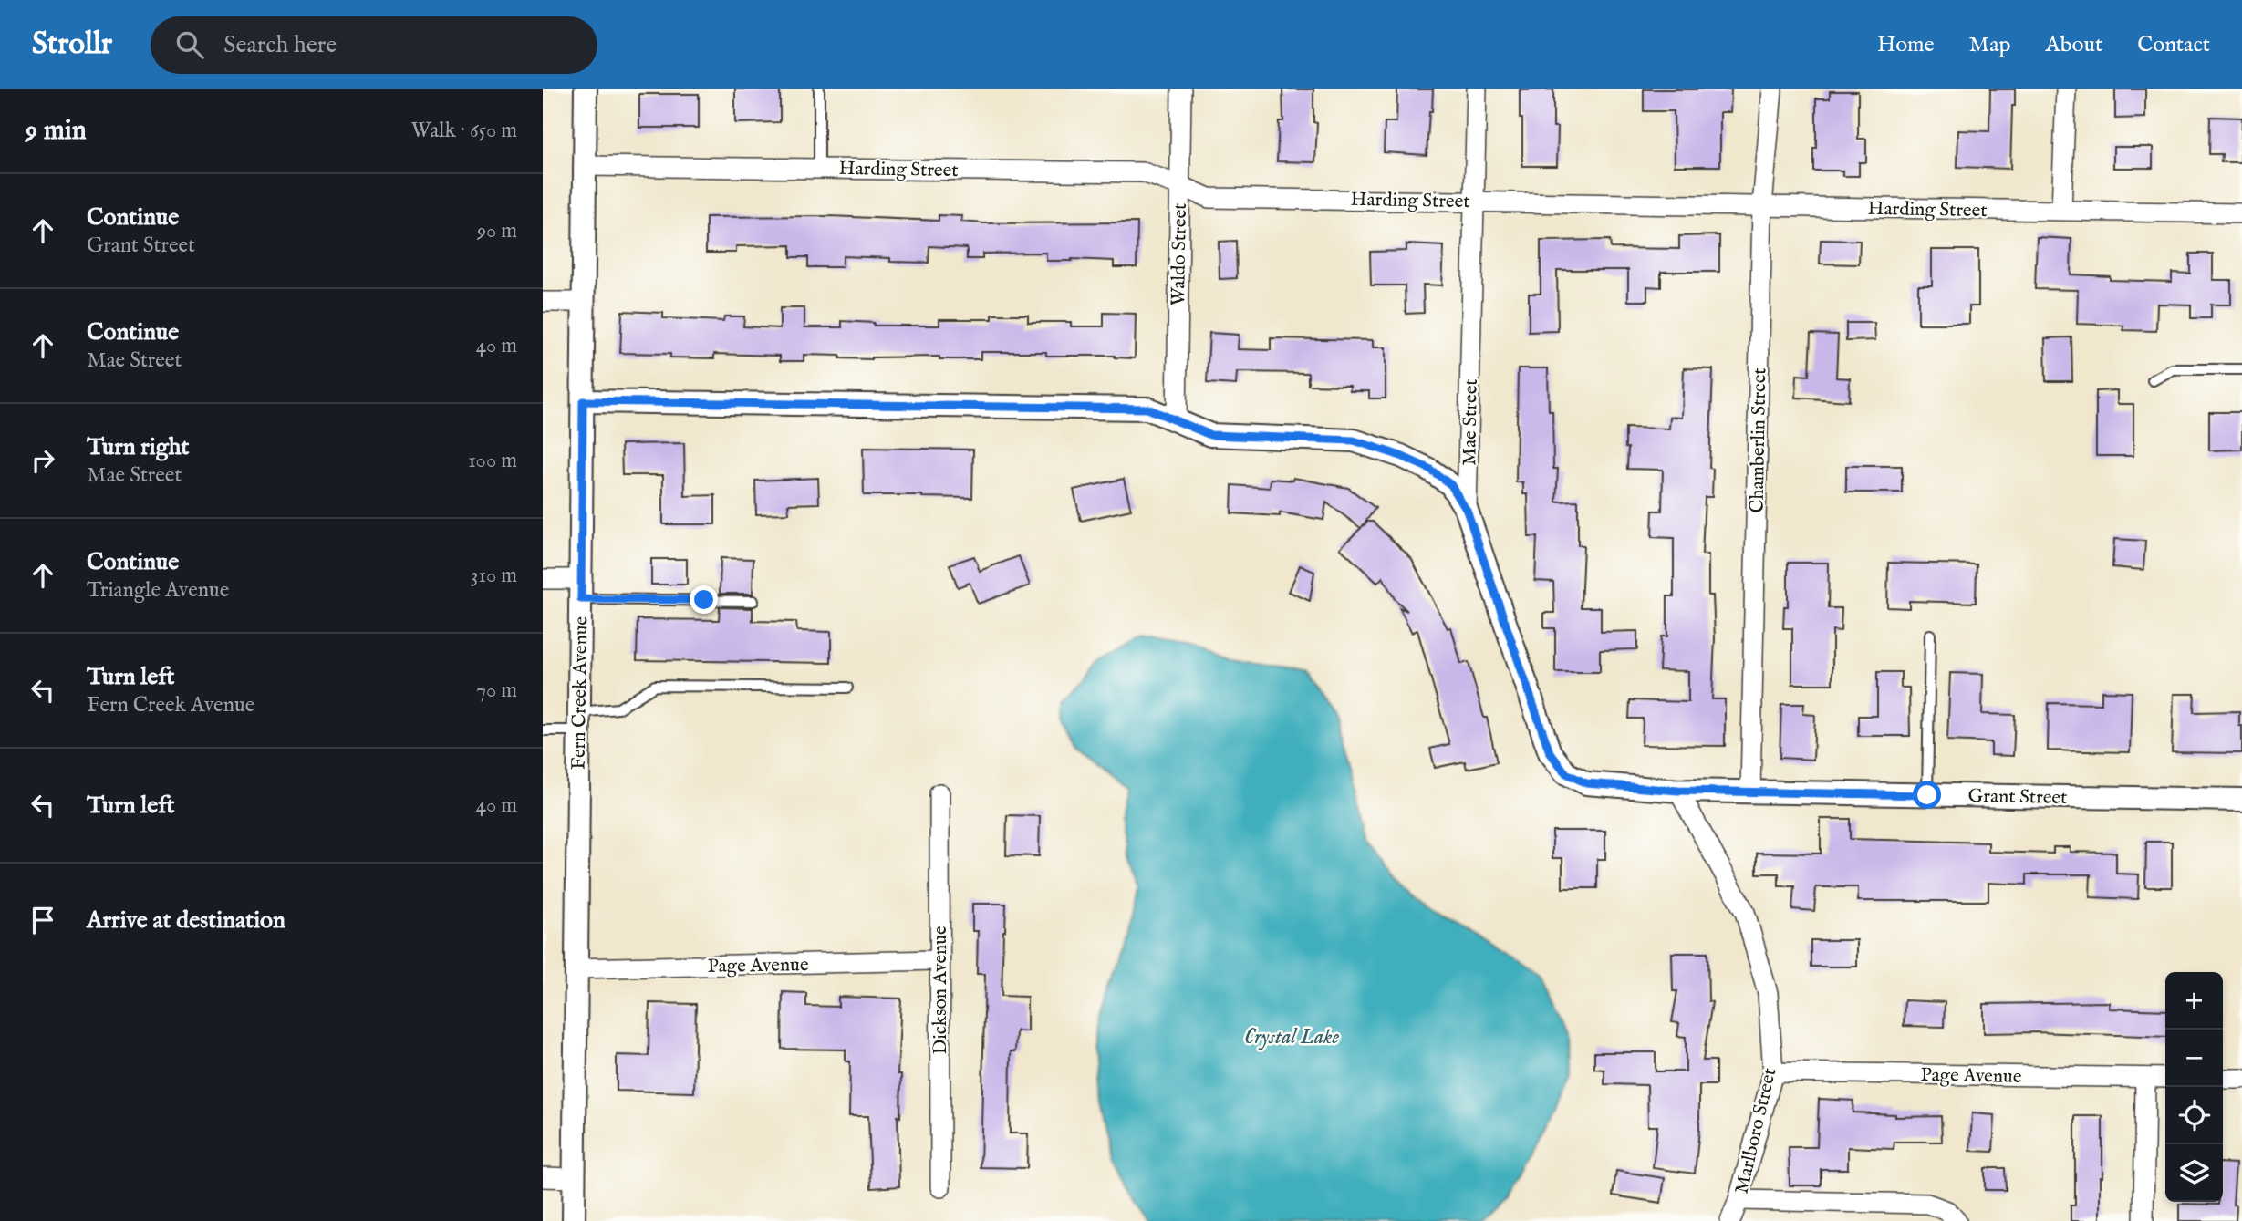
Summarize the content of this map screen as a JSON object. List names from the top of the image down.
{
  "streets": {
    "street": [
      "Harding Street",
      "Waldo Street",
      "Mae Street",
      "Chamberlin Street",
      "Fern Creek Avenue",
      "Grant Street",
      "Page Avenue",
      "Dickson Avenue",
      "Marlboro Street"
    ]
  },
  "crossings": [
    ["Harding Street", "Waldo Street"],
    ["Harding Street", "Mae Street"],
    ["Harding Street", "Chamberlin Street"],
    ["Harding Street", "Fern Creek Avenue"],
    ["Mae Street", "Grant Street"],
    ["Mae Street", "Marlboro Street"],
    ["Chamberlin Street", "Grant Street"],
    ["Fern Creek Avenue", "Page Avenue"],
    ["Grant Street", "Marlboro Street"],
    ["Page Avenue", "Dickson Avenue"],
    ["Page Avenue", "Marlboro Street"]
  ],
  "water": ["Crystal Lake"],
  "page": {
    "header": "Strollr",
    "search": "Search here",
    "nav": [
      "Home",
      "Map",
      "About",
      "Contact"
    ],
    "heading": ["9 min", "Walk · 650 m"],
    "list": [
      ["Continue", "Grant Street", "90 m"],
      ["Continue", "Mae Street", "40 m"],
      ["Turn right", "Mae Street", "100 m"],
      ["Continue", "Triangle Avenue", "310 m"],
      ["Turn left", "Fern Creek Avenue", "70 m"],
      ["Turn left", "40 m"],
      "Arrive at destination"
    ],
    "map_buttons": ["+", "−"]
  }
}
